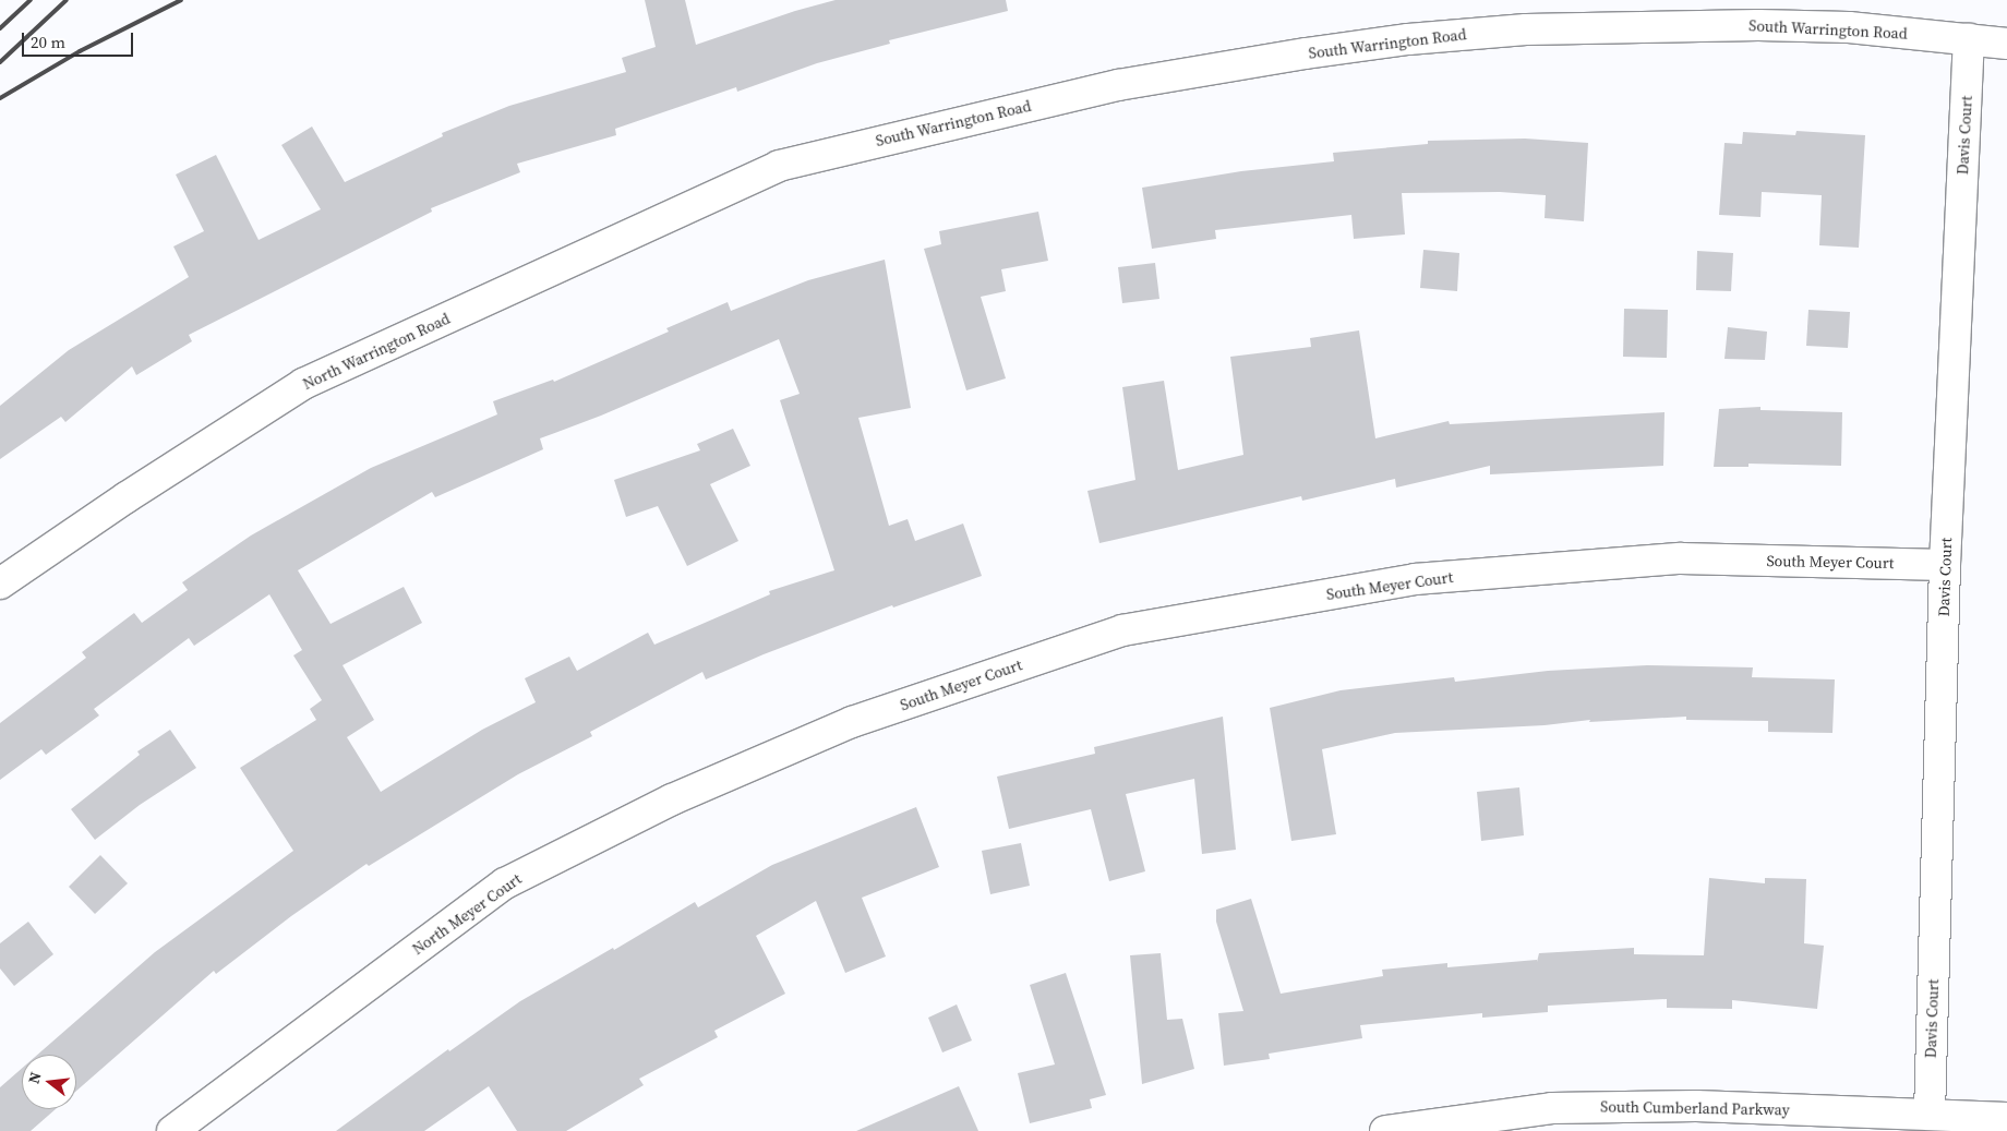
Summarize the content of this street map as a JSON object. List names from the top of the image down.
{
  "streets": {
    "street": [
      "South Warrington Road",
      "Davis Court",
      "North Warrington Road",
      "South Meyer Court",
      "North Meyer Court",
      "South Cumberland Parkway"
    ]
  },
  "crossings": [
    ["South Warrington Road", "Davis Court"],
    ["South Warrington Road", "North Warrington Road"],
    ["Davis Court", "South Meyer Court"],
    ["Davis Court", "South Cumberland Parkway"],
    ["South Meyer Court", "North Meyer Court"]
  ],
  "scale_bar": "20 m",
  "north": "left"
}
